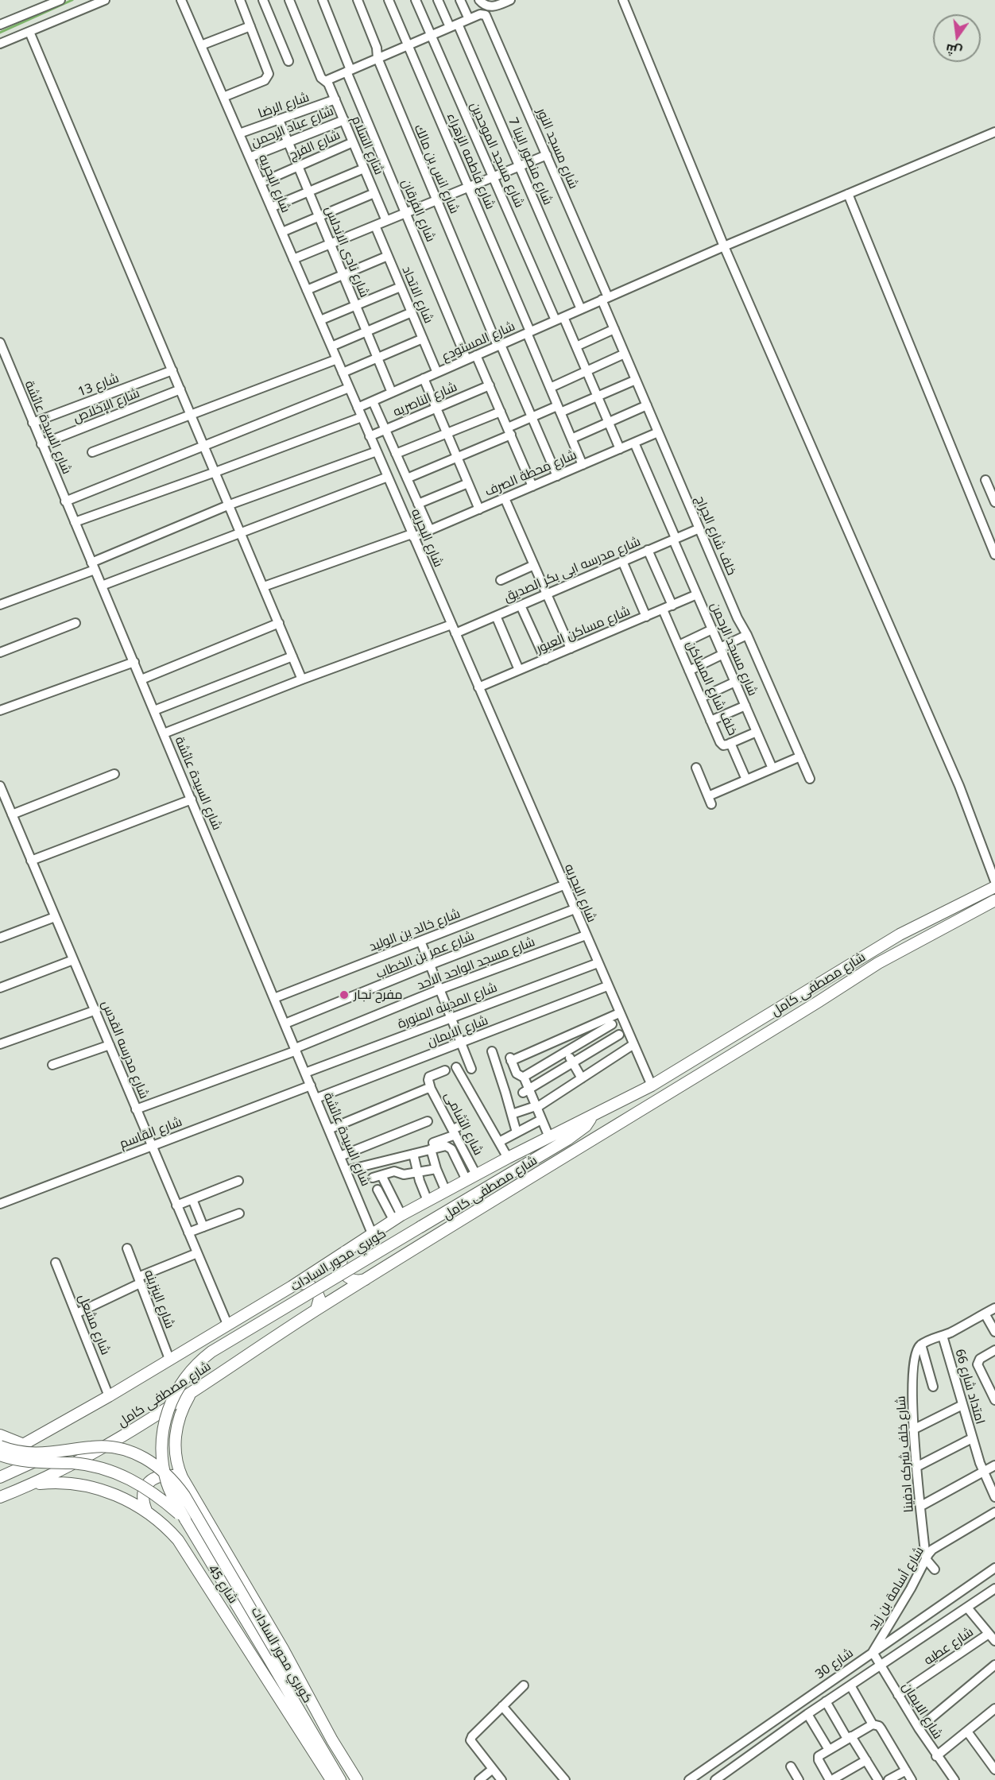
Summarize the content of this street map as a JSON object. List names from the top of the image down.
{
  "streets": {
    "main road": ["شارع مصطفى كامل", "كوبري محور السادات", "شارع 45"],
    "street": [
      "شارع الرضا",
      "شارع عباد الرحمن",
      "شارع الفرج",
      "شارع السلام",
      "شارع مسجد النور",
      "شارع مسجد الموحدين",
      "شارع فاطمه الزهراء",
      "شارع منصور البنا 7",
      "شارع انس بن مالك",
      "شارع البحريه",
      "شارع الفرقان",
      "شارع نادى الاندلس",
      "شارع الاتحاد",
      "شارع المستودع",
      "شارع 13",
      "شارع الناصريه",
      "شارع الإخلاص",
      "شارع السيدة عائشة",
      "شارع محطة الصرف",
      "خلف شارع الجراج",
      "شارع مدرسه ابى بكر الصديق",
      "شارع مساكن العبور",
      "شارع مسجد الرحمن",
      "خلف شارع المساكن",
      "شارع خالد بن الوليد",
      "شارع عمر بن الخطاب",
      "شارع مسجد الواحد الاحد",
      "شارع المدينه المنورة",
      "شارع الايمان",
      "شارع مدرسه القدس",
      "شارع الشامى",
      "شارع القاسم",
      "شارع البنزينه",
      "شارع مشعل",
      "امتداد شارع 66",
      "شارع خلف شركه ادفينا",
      "شارع أسامة بن زيد",
      "شارع عطيه",
      "شارع 30"
    ]
  },
  "crossings": [
    ["شارع الرضا", "شارع السلام"],
    ["شارع الرضا", "شارع البحريه"],
    ["شارع الرضا", "شارع نادى الاندلس"],
    ["شارع عباد الرحمن", "شارع السلام"],
    ["شارع عباد الرحمن", "شارع البحريه"],
    ["شارع عباد الرحمن", "شارع نادى الاندلس"],
    ["شارع الفرج", "شارع السلام"],
    ["شارع الفرج", "شارع البحريه"],
    ["شارع الفرج", "شارع نادى الاندلس"],
    ["شارع مسجد النور", "شارع المستودع"],
    ["شارع مسجد النور", "خلف شارع الجراج"],
    ["شارع مسجد الموحدين", "شارع المستودع"],
    ["شارع مسجد الموحدين", "شارع محطة الصرف"],
    ["شارع فاطمه الزهراء", "شارع المستودع"],
    ["شارع فاطمه الزهراء", "شارع محطة الصرف"],
    ["شارع منصور البنا 7", "شارع المستودع"],
    ["شارع انس بن مالك", "شارع المستودع"],
    ["شارع انس بن مالك", "شارع محطة الصرف"],
    ["شارع البحريه", "شارع المستودع"],
    ["شارع البحريه", "شارع الناصريه"],
    ["شارع البحريه", "شارع محطة الصرف"],
    ["شارع البحريه", "شارع مدرسه ابى بكر الصديق"],
    ["شارع البحريه", "شارع مساكن العبور"],
    ["شارع البحريه", "شارع خالد بن الوليد"],
    ["شارع البحريه", "شارع عمر بن الخطاب"],
    ["شارع البحريه", "شارع مسجد الواحد الاحد"],
    ["شارع البحريه", "شارع مصطفى كامل"],
    ["شارع البحريه", "شارع المدينه المنورة"],
    ["شارع البحريه", "شارع الايمان"],
    ["شارع الفرقان", "شارع المستودع"],
    ["شارع نادى الاندلس", "شارع المستودع"],
    ["شارع الاتحاد", "شارع المستودع"],
    ["شارع المستودع", "خلف شارع الجراج"],
    ["شارع 13", "شارع السيدة عائشة"],
    ["شارع الإخلاص", "شارع السيدة عائشة"],
    ["شارع السيدة عائشة", "شارع خالد بن الوليد"],
    ["شارع السيدة عائشة", "شارع عمر بن الخطاب"],
    ["شارع السيدة عائشة", "شارع مسجد الواحد الاحد"],
    ["شارع السيدة عائشة", "شارع مصطفى كامل"],
    ["شارع السيدة عائشة", "شارع المدينه المنورة"],
    ["شارع السيدة عائشة", "شارع الايمان"],
    ["شارع السيدة عائشة", "شارع القاسم"],
    ["شارع محطة الصرف", "خلف شارع الجراج"],
    ["شارع محطة الصرف", "شارع مسجد الرحمن"],
    ["خلف شارع الجراج", "شارع مدرسه ابى بكر الصديق"],
    ["شارع مدرسه ابى بكر الصديق", "شارع مسجد الرحمن"],
    ["شارع مساكن العبور", "شارع مسجد الرحمن"],
    ["شارع مساكن العبور", "خلف شارع المساكن"],
    ["شارع مسجد الرحمن", "خلف شارع المساكن"],
    ["شارع مسجد الواحد الاحد", "شارع مدرسه القدس"],
    ["شارع مصطفى كامل", "شارع مدرسه القدس"],
    ["شارع مصطفى كامل", "شارع الشامى"],
    ["شارع مصطفى كامل", "كوبري محور السادات"],
    ["شارع مصطفى كامل", "شارع البنزينه"],
    ["شارع مصطفى كامل", "شارع مشعل"],
    ["شارع مصطفى كامل", "شارع 45"],
    ["شارع الايمان", "شارع أسامة بن زيد"],
    ["شارع الايمان", "شارع عطيه"],
    ["شارع الايمان", "شارع 30"],
    ["شارع مدرسه القدس", "شارع القاسم"],
    ["كوبري محور السادات", "شارع 45"],
    ["شارع خلف شركه ادفينا", "شارع أسامة بن زيد"],
    ["شارع أسامة بن زيد", "شارع 30"]
  ],
  "places": ["مفرح نجار"],
  "north": "bottom"
}
